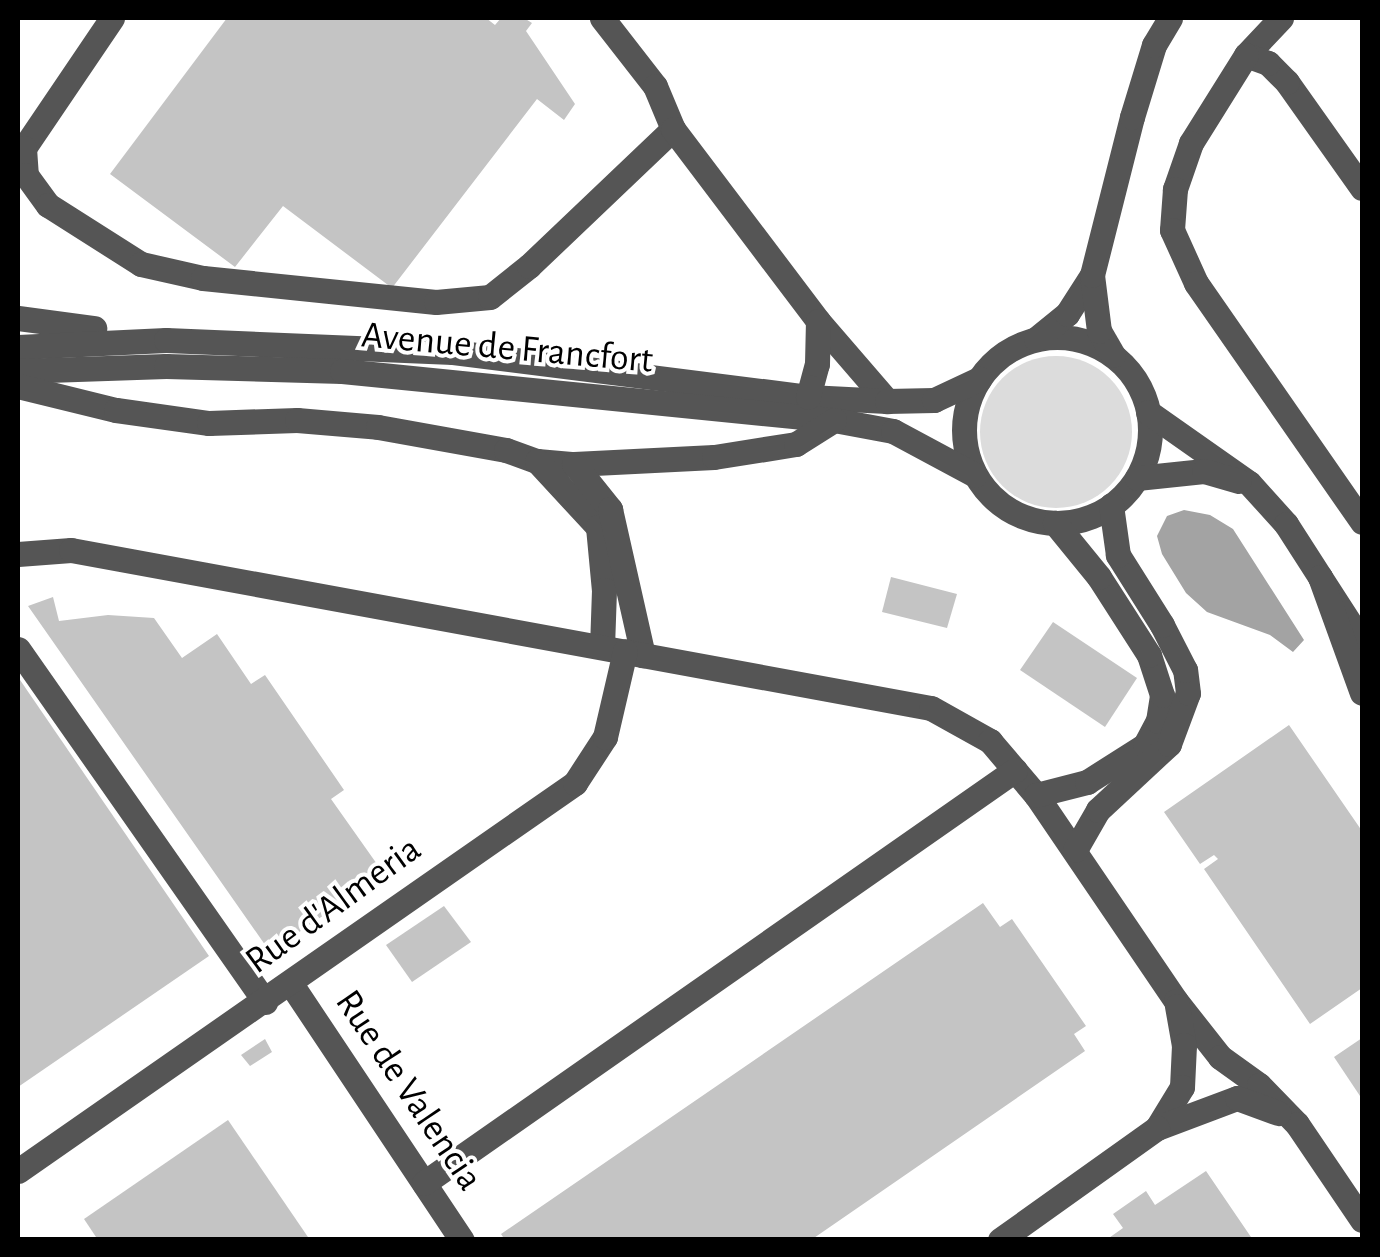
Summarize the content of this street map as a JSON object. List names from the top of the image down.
{
  "streets": {
    "street": ["Avenue de Francfort", "Rue d'Almeria", "Rue de Valencia"]
  },
  "crossings": [
    ["Rue d'Almeria", "Rue de Valencia"]
  ]
}
